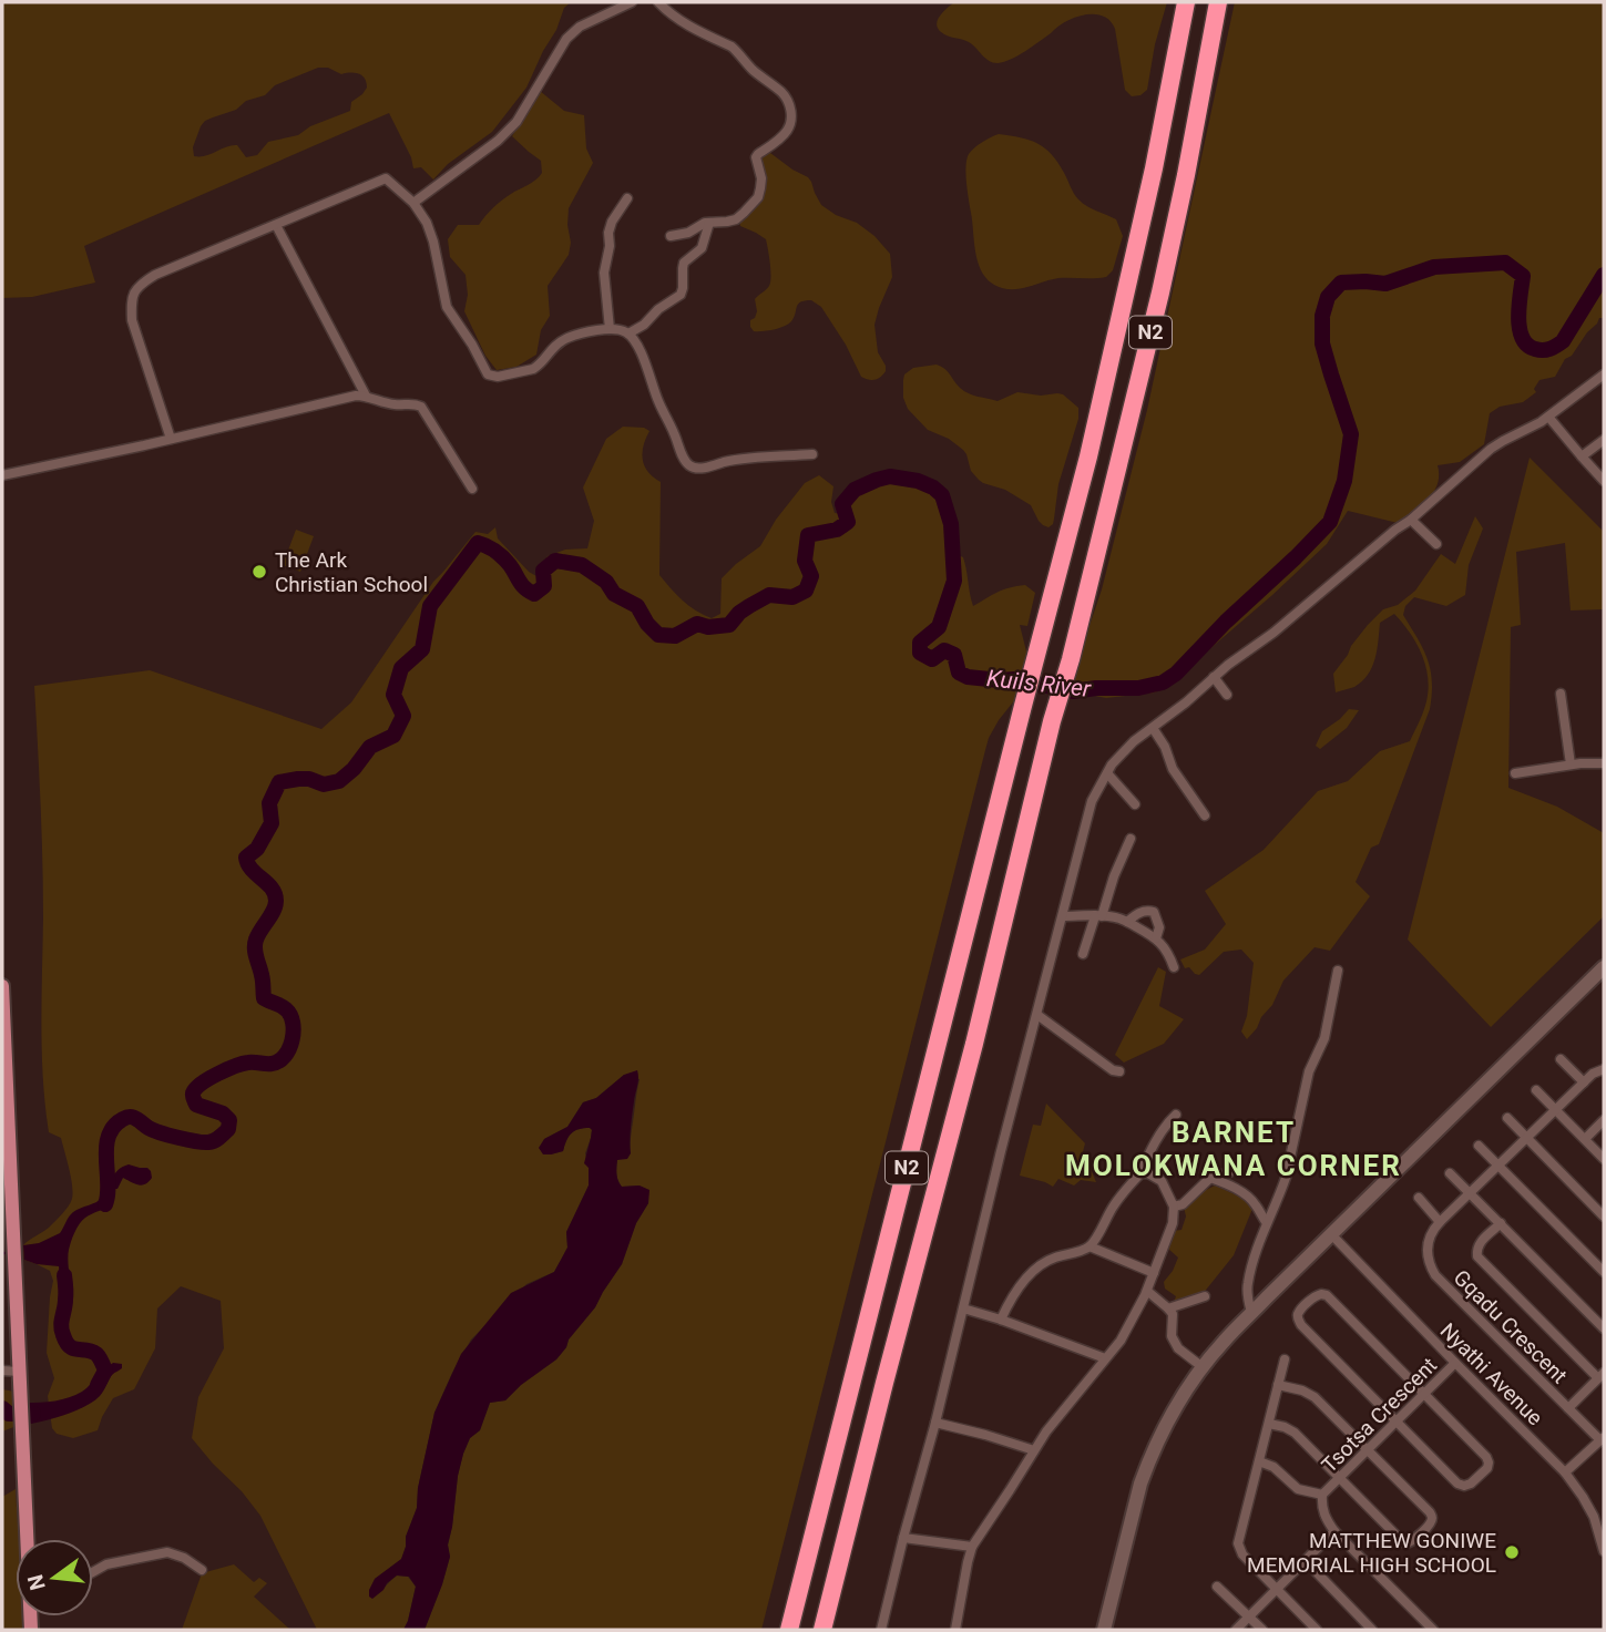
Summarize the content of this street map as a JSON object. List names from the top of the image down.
{
  "streets": {
    "highway": ["N2"],
    "street": ["Gqadu Crescent", "Nyathi Avenue", "Tsotsa Crescent"]
  },
  "crossings": [
    ["Nyathi Avenue", "Tsotsa Crescent"]
  ],
  "districts": ["BARNET MOLOKWANA CORNER"],
  "water": ["Kuils River"],
  "places": ["The Ark Christian School", "MATTHEW GONIWE MEMORIAL HIGH SCHOOL"],
  "north": "left"
}
